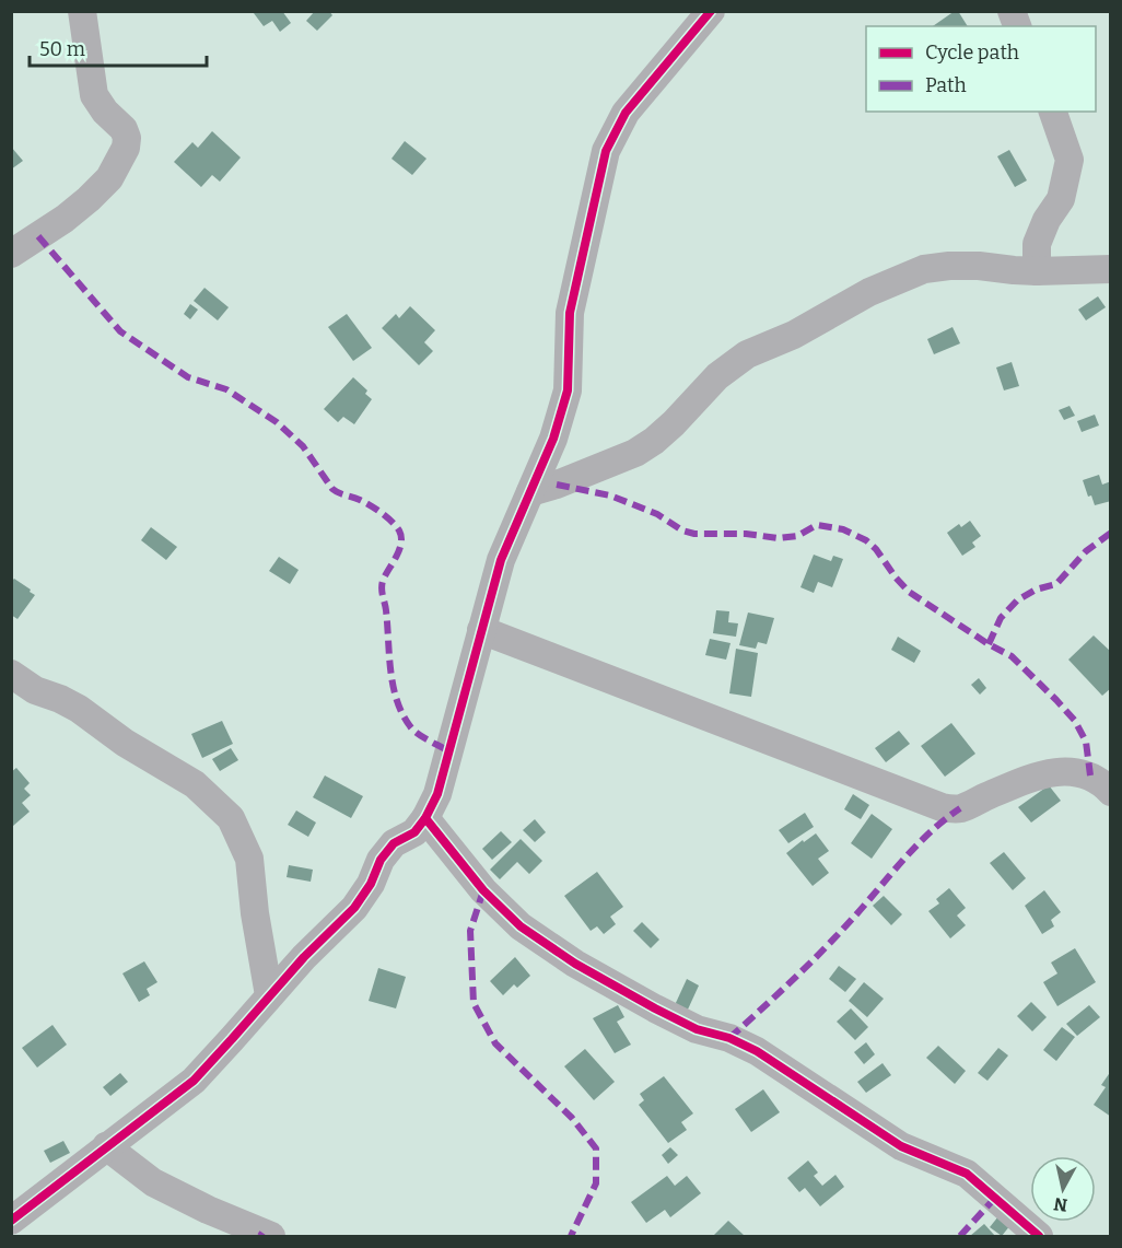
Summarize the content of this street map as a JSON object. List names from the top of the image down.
{
  "legend": ["Cycle path", "Path"],
  "scale_bar": "50 m",
  "north": "bottom"
}
